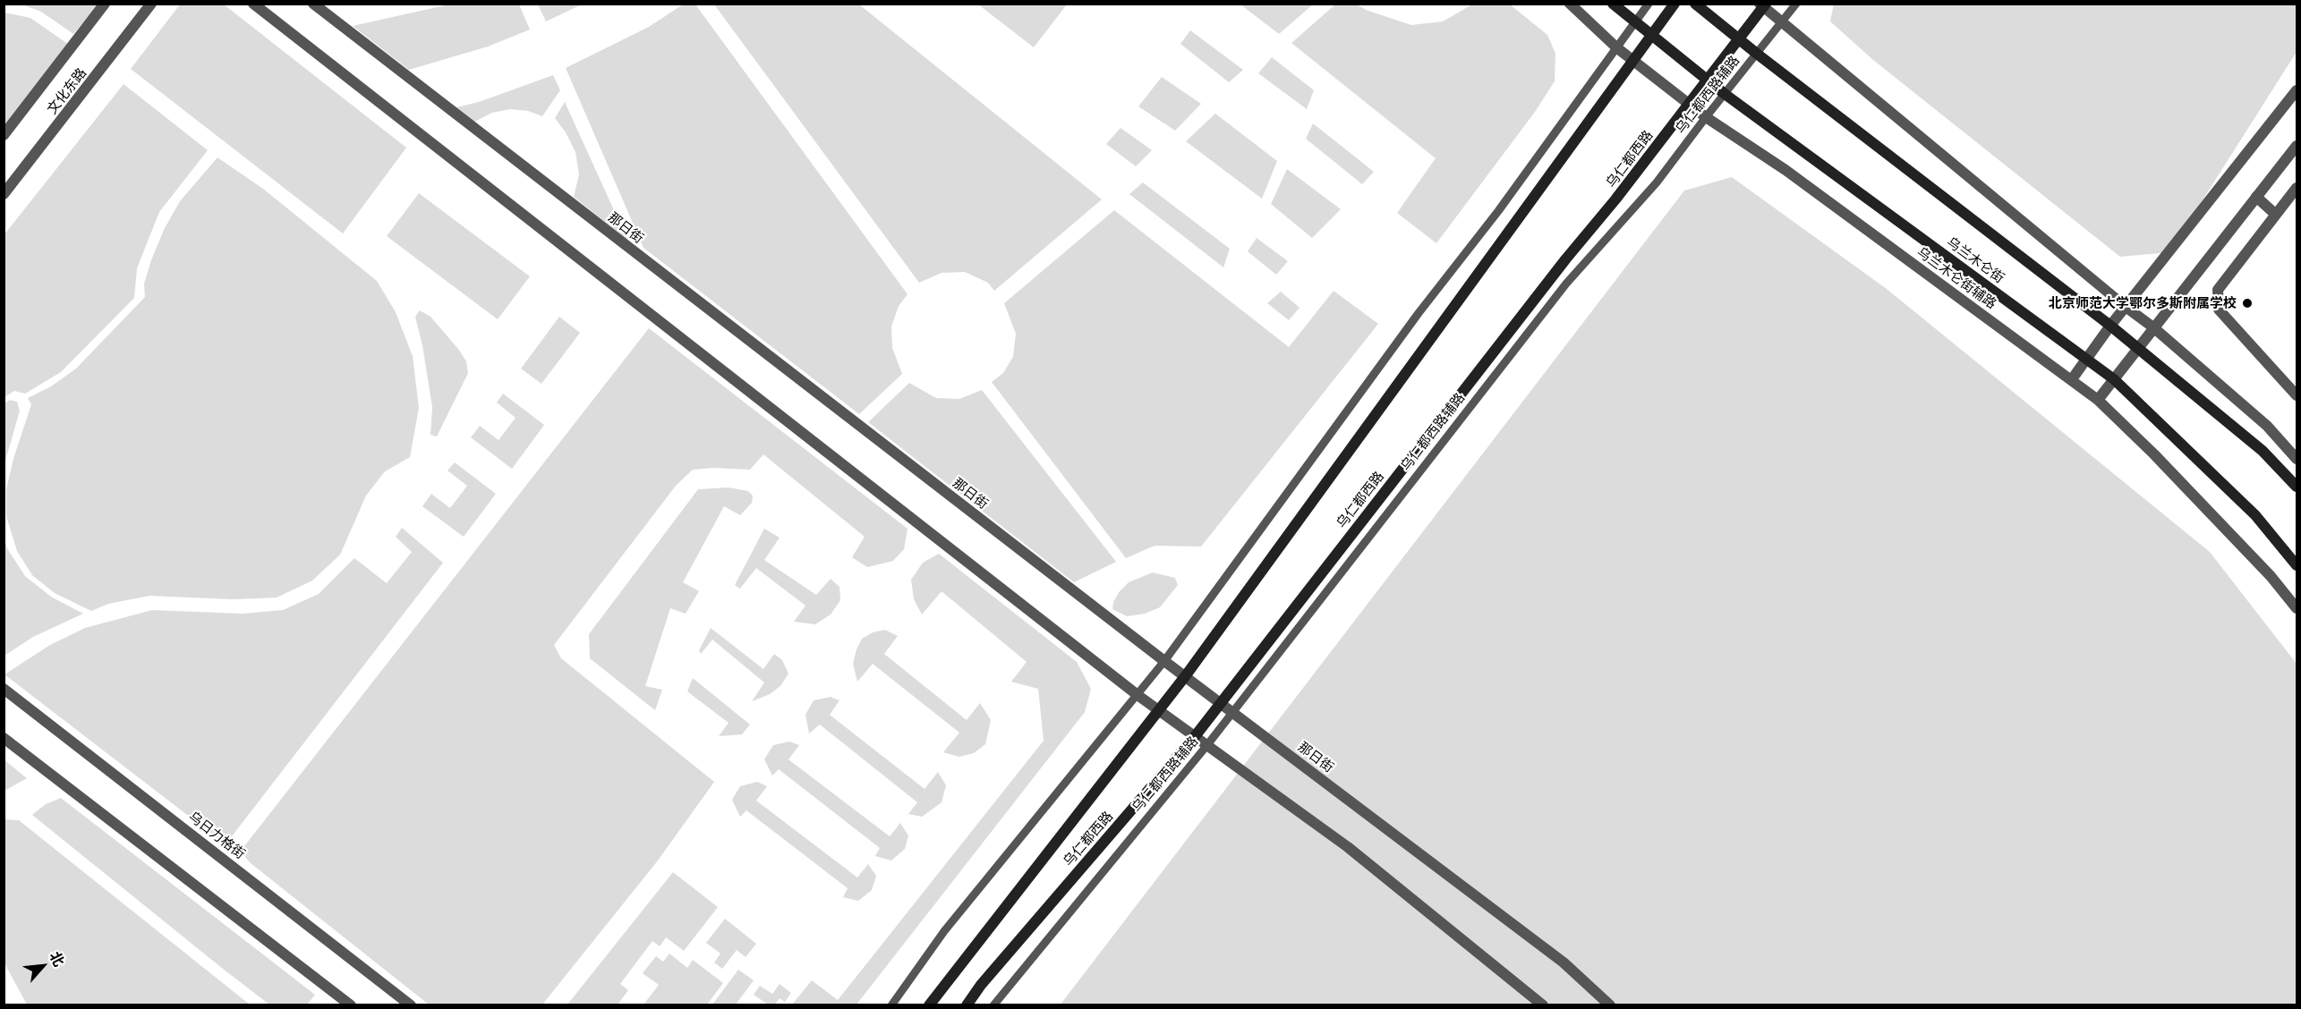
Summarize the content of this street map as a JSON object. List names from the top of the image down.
{
  "streets": {
    "main road": ["乌仁都西路", "乌兰木仑街"],
    "street": [
      "文化东路",
      "那日街",
      "乌兰木仑街辅路",
      "乌日力格街"
    ],
    "lane": ["乌仁都西路辅路"]
  },
  "crossings": [
    ["乌仁都西路辅路", "那日街"],
    ["乌仁都西路辅路", "乌兰木仑街"],
    ["乌仁都西路辅路", "乌兰木仑街辅路"],
    ["乌仁都西路", "那日街"],
    ["乌仁都西路", "乌兰木仑街"],
    ["乌仁都西路", "乌兰木仑街辅路"]
  ],
  "places": ["北京师范大学鄂尔多斯附属学校"],
  "north": "top right"
}
